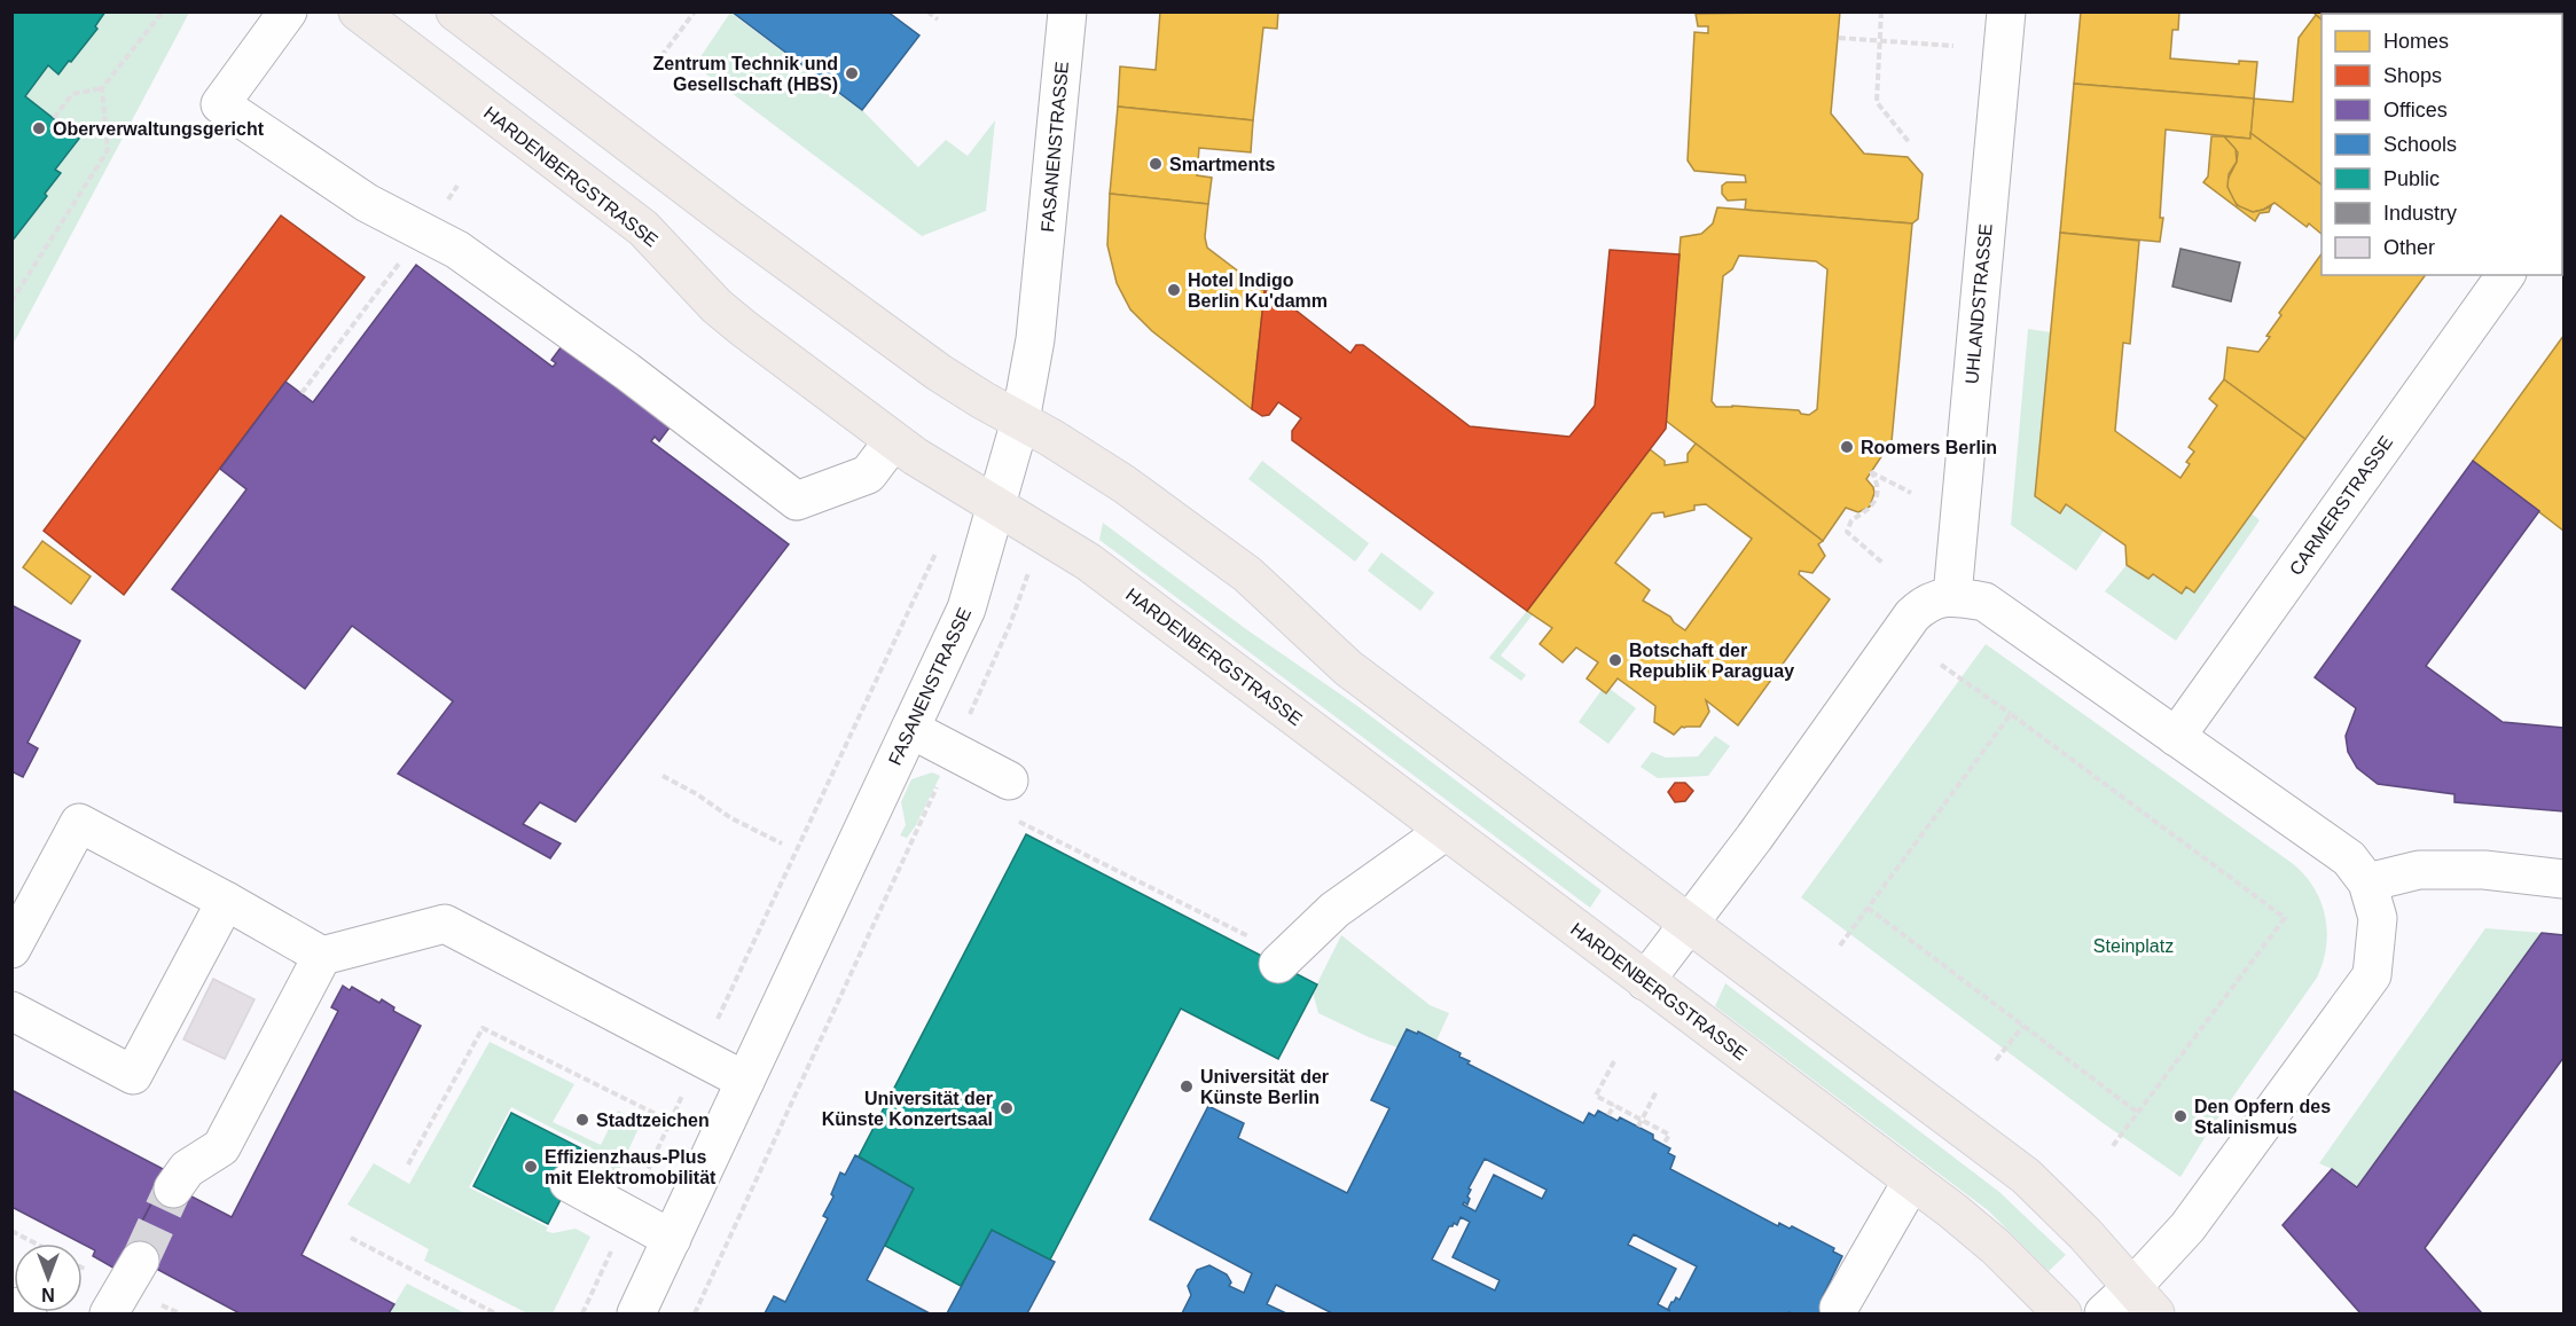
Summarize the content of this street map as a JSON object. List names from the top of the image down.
{
  "streets": {
    "main road": ["HARDENBERGSTRASSE"],
    "street": ["FASANENSTRASSE", "UHLANDSTRASSE", "CARMERSTRASSE"]
  },
  "crossings": [
    ["FASANENSTRASSE", "HARDENBERGSTRASSE"]
  ],
  "parks": ["Steinplatz"],
  "places": [
    "Zentrum Technik und Gesellschaft (HBS)",
    "Oberverwaltungsgericht",
    "Smartments",
    "Hotel Indigo Berlin Ku'damm",
    "Roomers Berlin",
    "Botschaft der Republik Paraguay",
    "Universität der Künste Berlin",
    "Universität der Künste Konzertsaal",
    "Den Opfern des Stalinismus",
    "Stadtzeichen",
    "Effizienzhaus-Plus mit Elektromobilität"
  ],
  "legend": [
    "Homes",
    "Shops",
    "Offices",
    "Schools",
    "Public",
    "Industry",
    "Other"
  ],
  "north": "bottom"
}
